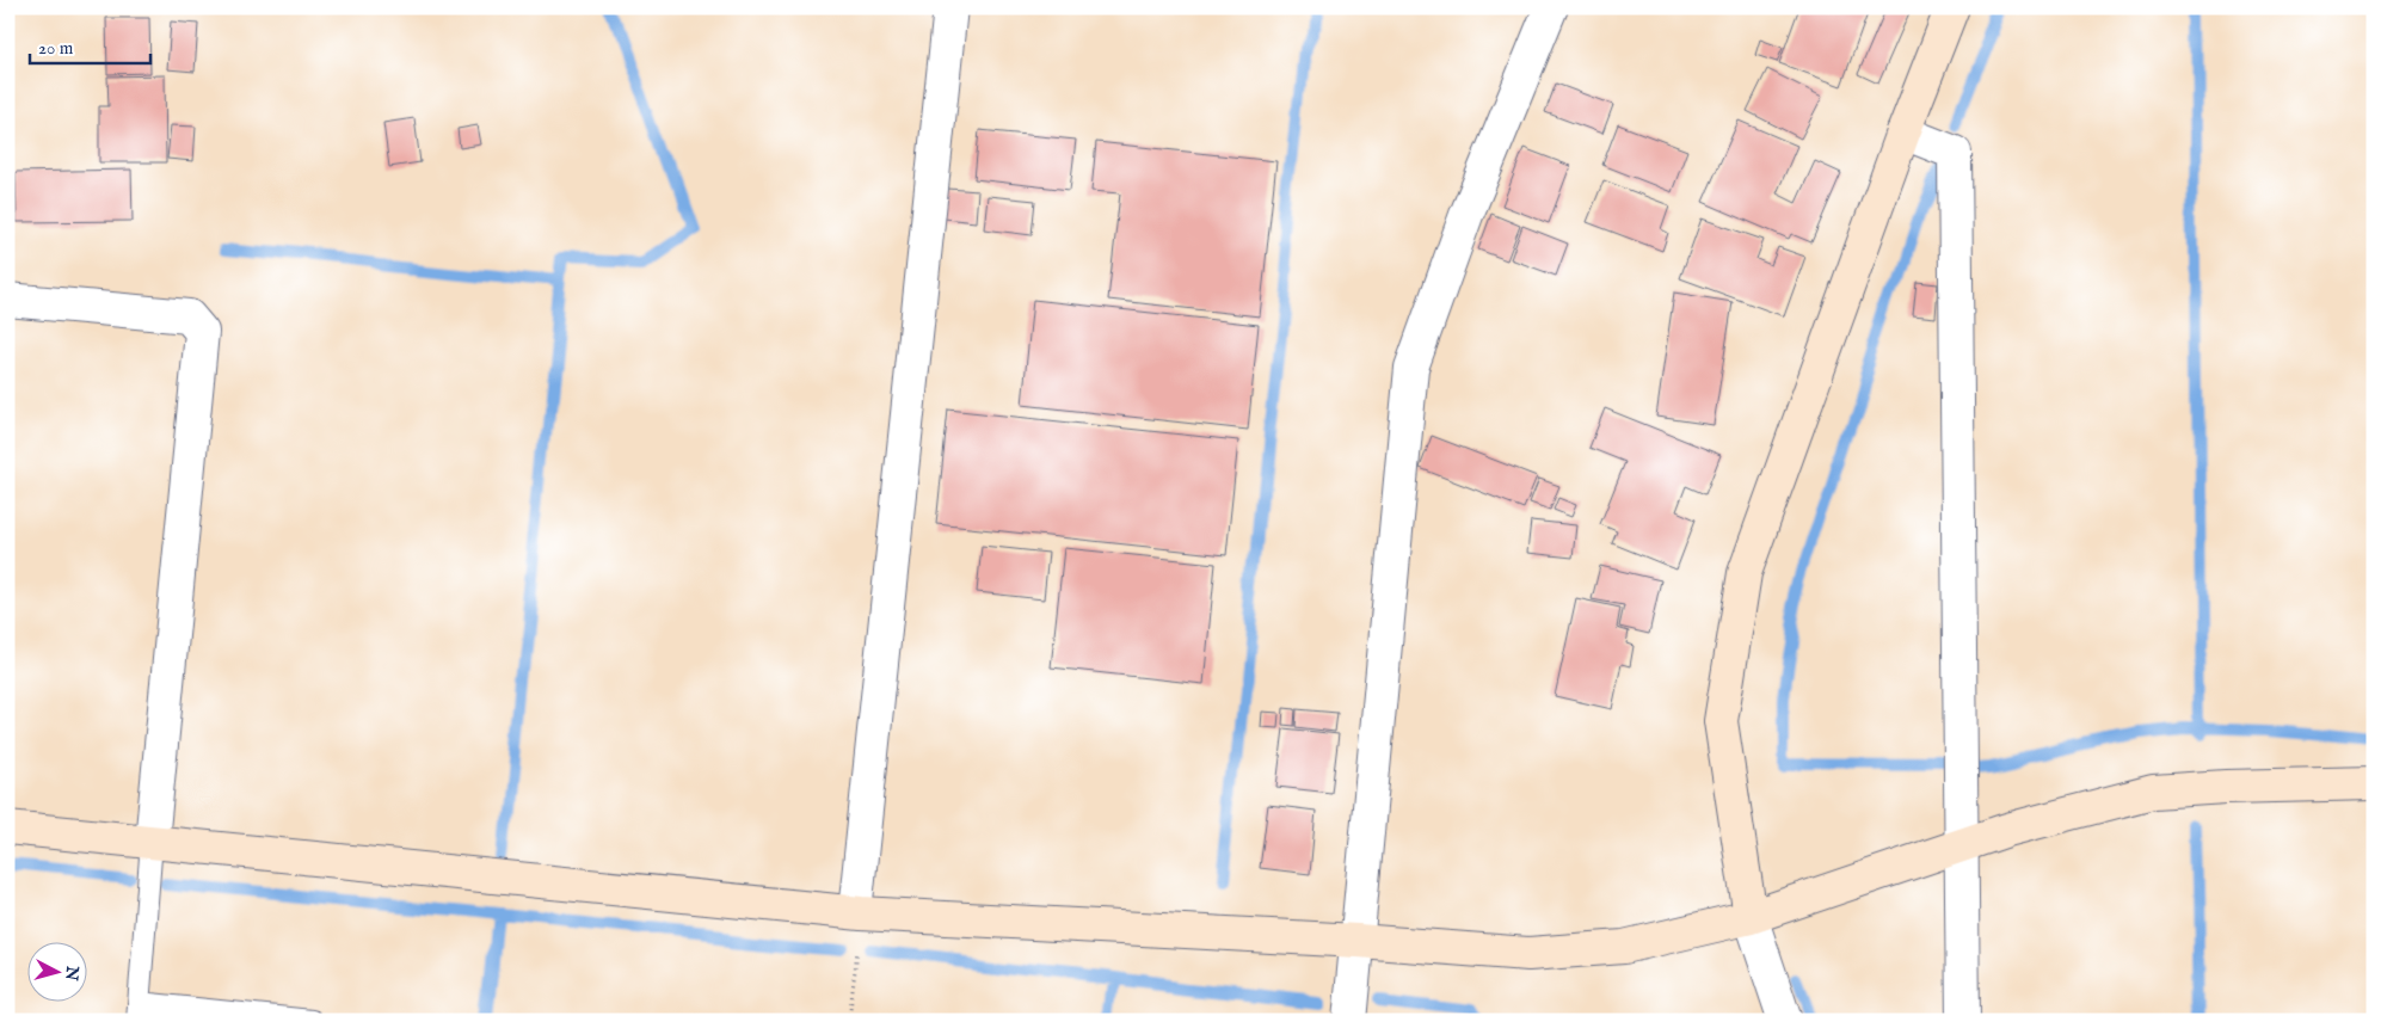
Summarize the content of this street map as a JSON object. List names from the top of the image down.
{
  "scale_bar": "20 m",
  "north": "right"
}
